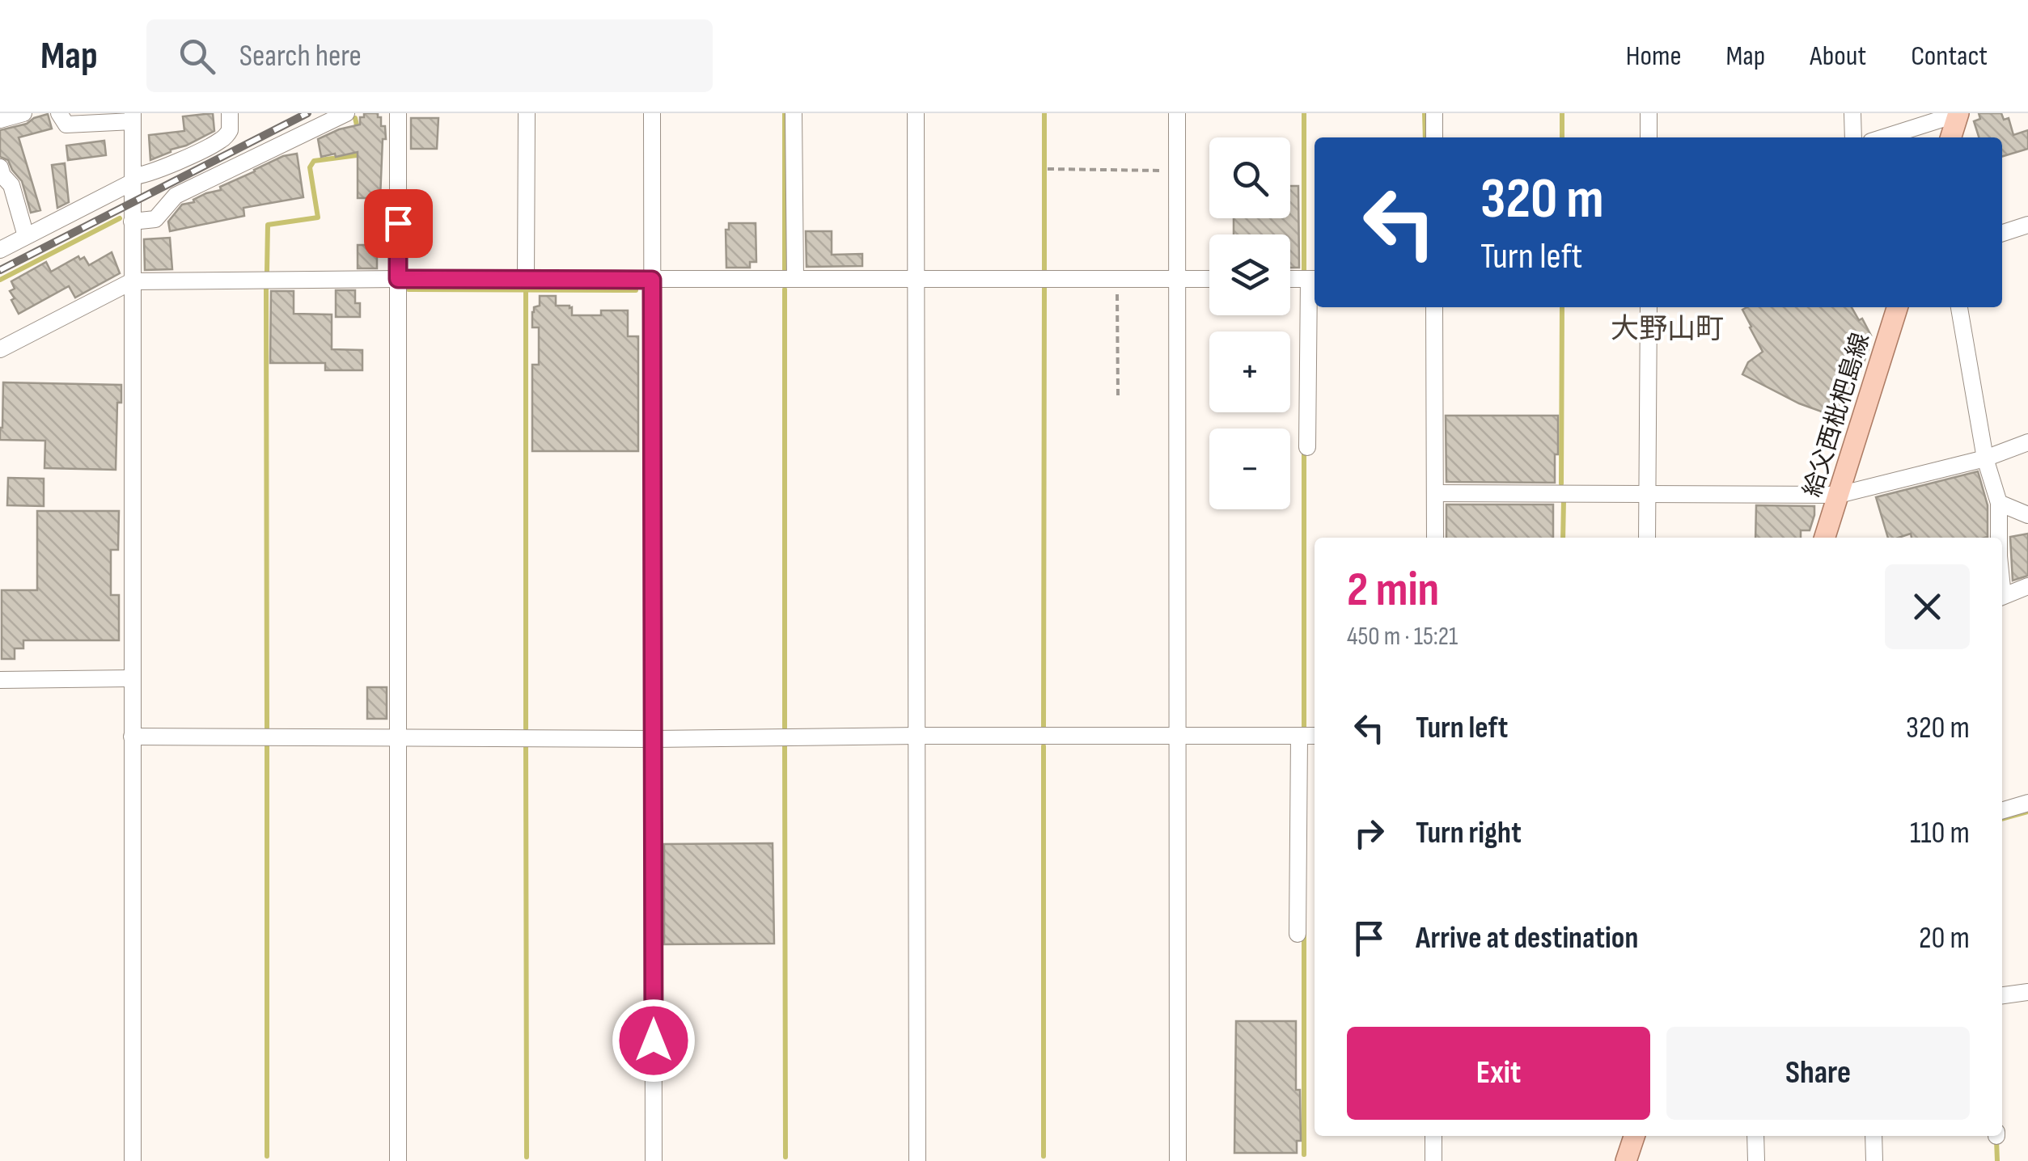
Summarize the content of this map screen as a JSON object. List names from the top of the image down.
{
  "streets": {
    "main road": ["給父西枇杷島線"]
  },
  "districts": ["大野山町"],
  "page": {
    "header": "Map",
    "search": "Search here",
    "nav": [
      "Home",
      "Map",
      "About",
      "Contact"
    ],
    "map_buttons": ["+", "−"],
    "turn": ["320 m", "Turn left"],
    "heading": ["2 min", "450 m · 15:21"],
    "list": [
      {
        "name": "Turn left",
        "value": "320 m"
      },
      {
        "name": "Turn right",
        "value": "110 m"
      },
      {
        "name": "Arrive at destination",
        "value": "20 m"
      }
    ],
    "buttons": ["Exit", "Share"]
  }
}
